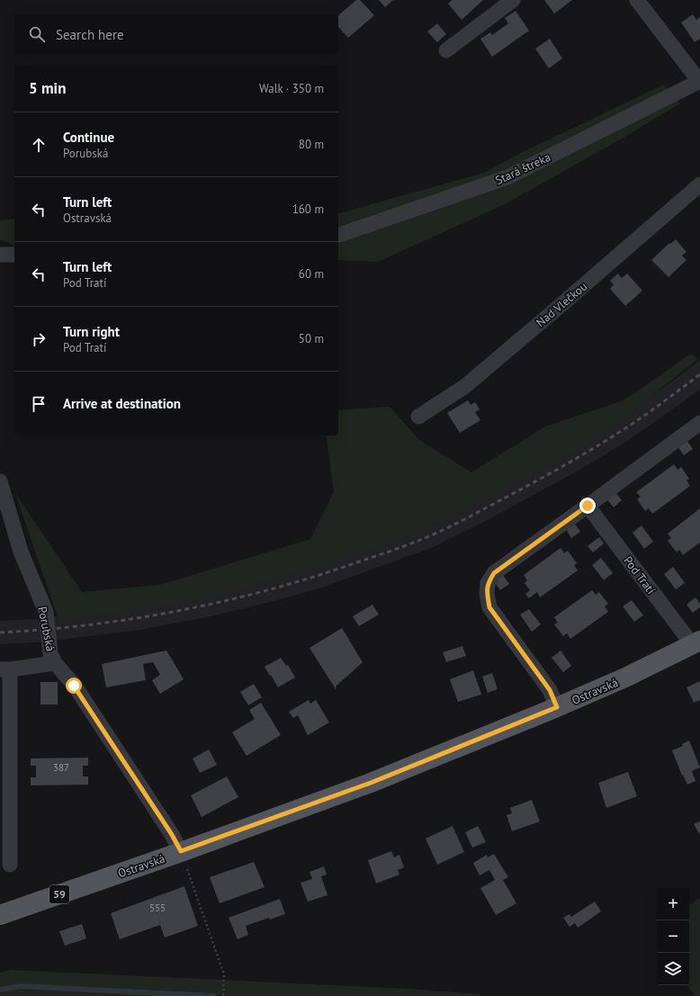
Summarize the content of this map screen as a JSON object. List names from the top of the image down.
{
  "streets": {
    "main road": ["Ostravská", "59"],
    "street": [
      "Stará štreka",
      "Nad Vlečkou",
      "Pod Tratí",
      "Porubská"
    ]
  },
  "crossings": [
    ["Pod Tratí", "Ostravská"],
    ["Porubská", "Ostravská"]
  ],
  "house_numbers": ["387", "555"],
  "page": {
    "search": "Search here",
    "heading": ["5 min", "Walk · 350 m"],
    "list": [
      ["Continue", "Porubská", "80 m"],
      ["Turn left", "Ostravská", "160 m"],
      ["Turn left", "Pod Tratí", "60 m"],
      ["Turn right", "Pod Tratí", "50 m"],
      "Arrive at destination"
    ],
    "map_buttons": ["+", "−"]
  }
}
